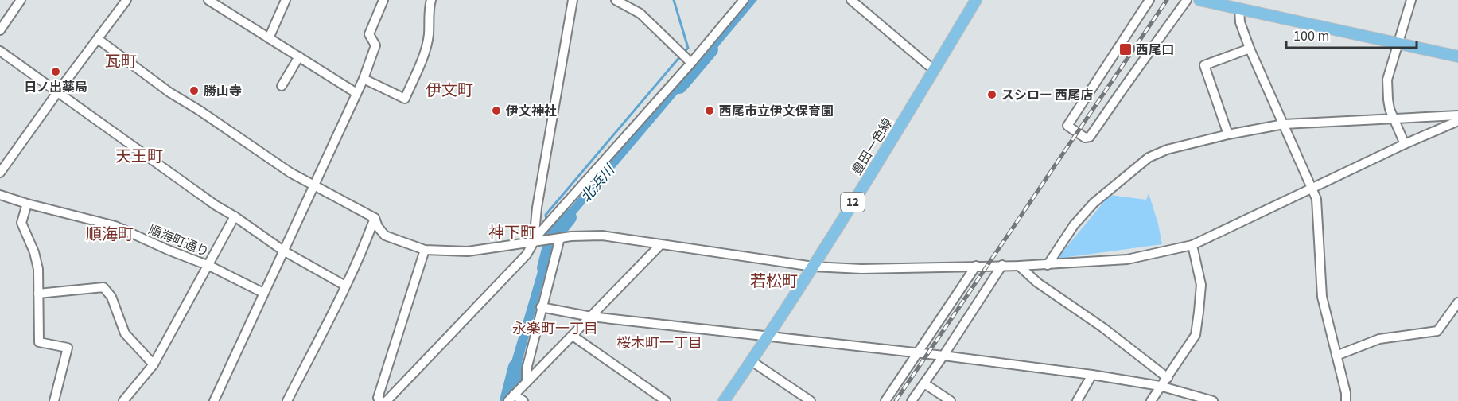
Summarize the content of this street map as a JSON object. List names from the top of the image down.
{
  "streets": {
    "main road": ["豊田一色線", "12"],
    "street": ["順海町通り"]
  },
  "districts": [
    "瓦町",
    "伊文町",
    "天王町",
    "神下町",
    "順海町",
    "若松町",
    "永楽町一丁目",
    "桜木町一丁目"
  ],
  "water": ["北浜川"],
  "places": {
    "transit": ["西尾口"],
    "other": [
      "日ノ出薬局",
      "勝山寺",
      "スシロー 西尾店",
      "伊文神社",
      "西尾市立伊文保育園"
    ]
  },
  "scale_bar": "100 m"
}
